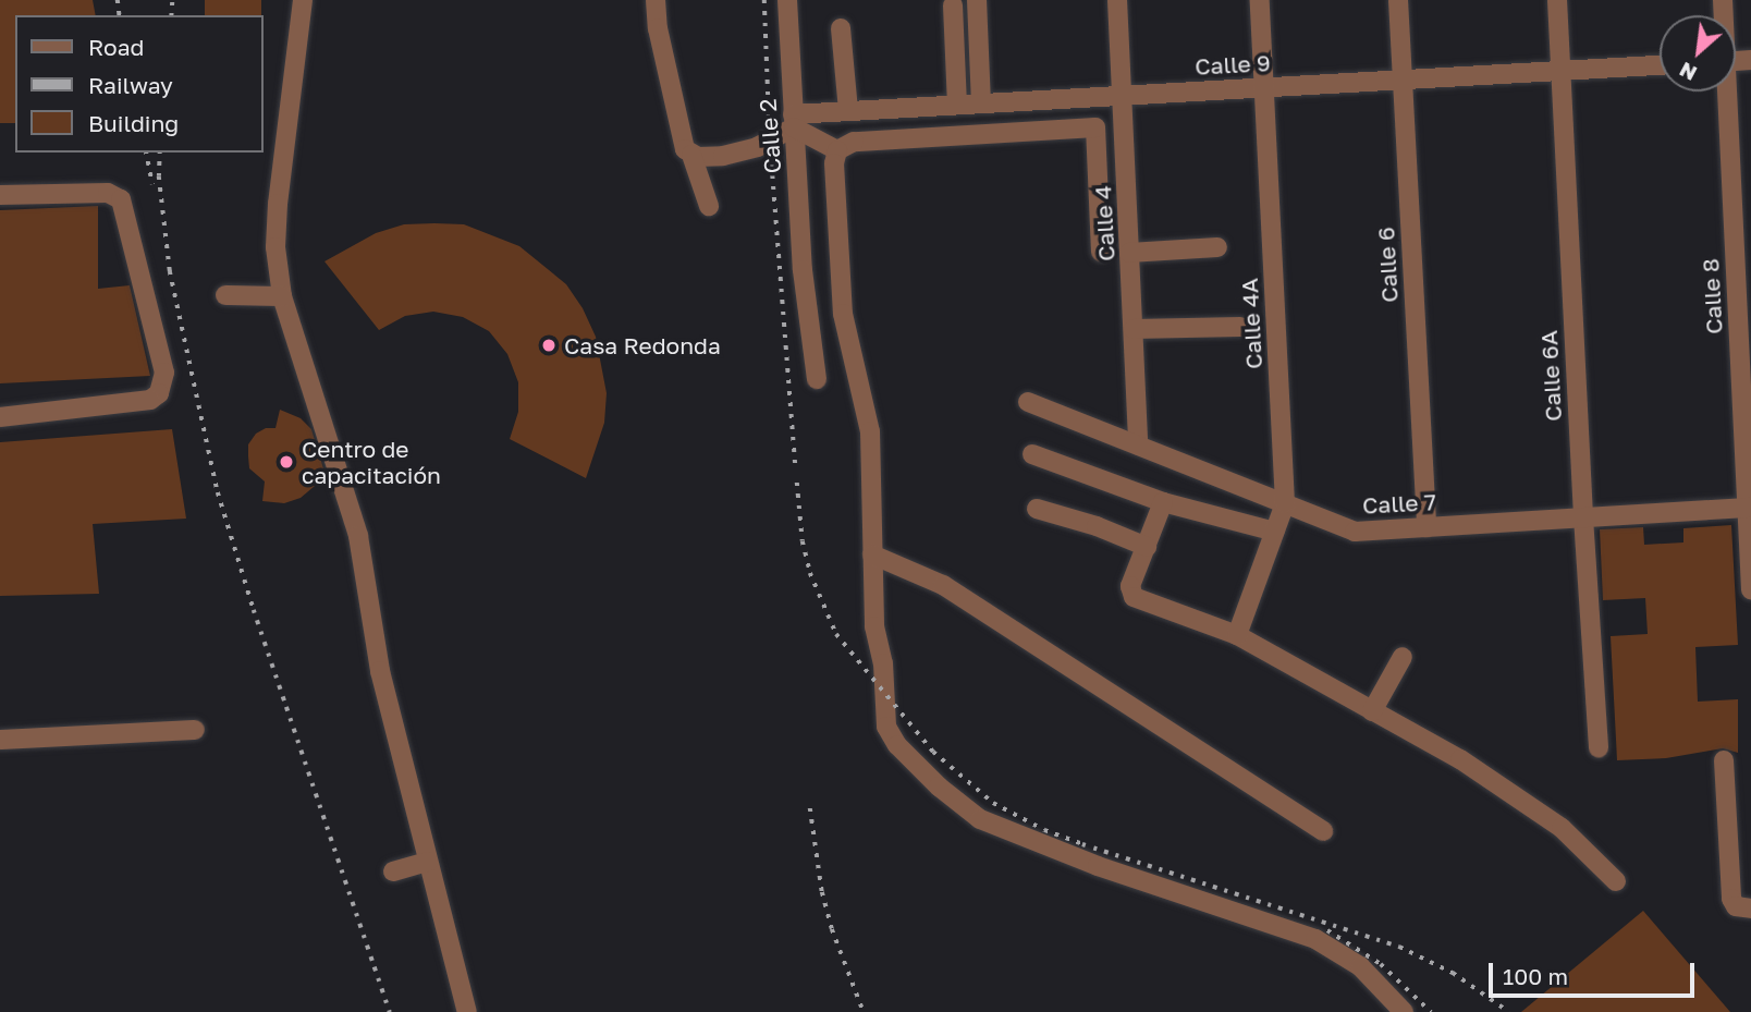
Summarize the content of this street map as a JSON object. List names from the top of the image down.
{
  "streets": {
    "street": [
      "Calle 9",
      "Calle 2",
      "Calle 4",
      "Calle 6",
      "Calle 8",
      "Calle 4A",
      "Calle 6A",
      "Calle 7"
    ]
  },
  "crossings": [
    ["Calle 9", "Calle 2"],
    ["Calle 9", "Calle 4"],
    ["Calle 9", "Calle 6"],
    ["Calle 9", "Calle 4A"],
    ["Calle 9", "Calle 6A"],
    ["Calle 4", "Calle 7"],
    ["Calle 6", "Calle 7"],
    ["Calle 8", "Calle 7"],
    ["Calle 4A", "Calle 7"],
    ["Calle 6A", "Calle 7"]
  ],
  "places": ["Casa Redonda", "Centro de capacitación"],
  "legend": ["Road", "Railway", "Building"],
  "scale_bar": "100 m",
  "north": "bottom left"
}
